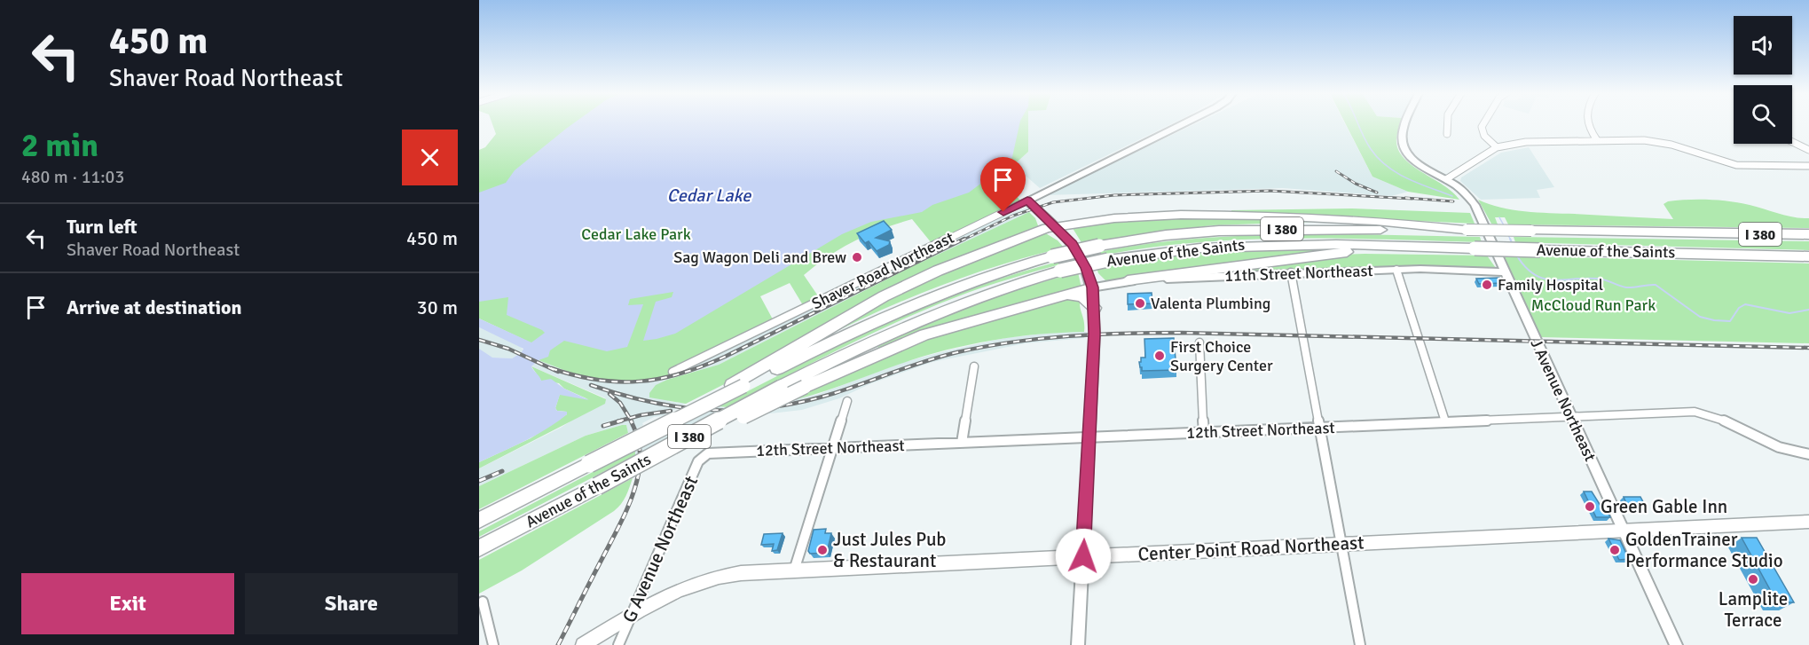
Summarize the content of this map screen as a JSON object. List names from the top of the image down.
{
  "streets": {
    "highway": ["I 380", "Avenue of the Saints"],
    "main road": ["Center Point Road Northeast"],
    "street": [
      "Shaver Road Northeast",
      "11th Street Northeast",
      "J Avenue Northeast",
      "12th Street Northeast",
      "G Avenue Northeast"
    ]
  },
  "crossings": [
    ["11th Street Northeast", "J Avenue Northeast"],
    ["J Avenue Northeast", "12th Street Northeast"],
    ["J Avenue Northeast", "Center Point Road Northeast"],
    ["12th Street Northeast", "G Avenue Northeast"],
    ["Center Point Road Northeast", "G Avenue Northeast"]
  ],
  "water": ["Cedar Lake"],
  "parks": ["Cedar Lake Park", "McCloud Run Park"],
  "places": [
    "Sag Wagon Deli and Brew",
    "Family Hospital",
    "Valenta Plumbing",
    "First Choice Surgery Center",
    "Green Gable Inn",
    "Just Jules Pub & Restaurant",
    "GoldenTrainer Performance Studio",
    "Lamplite Terrace"
  ],
  "page": {
    "turn": ["450 m", "Shaver Road Northeast"],
    "heading": ["2 min", "480 m · 11:03"],
    "list": [
      {
        "name": "Turn left",
        "note": "Shaver Road Northeast",
        "value": "450 m"
      },
      {
        "name": "Arrive at destination",
        "value": "30 m"
      }
    ],
    "buttons": ["Exit", "Share"]
  }
}
